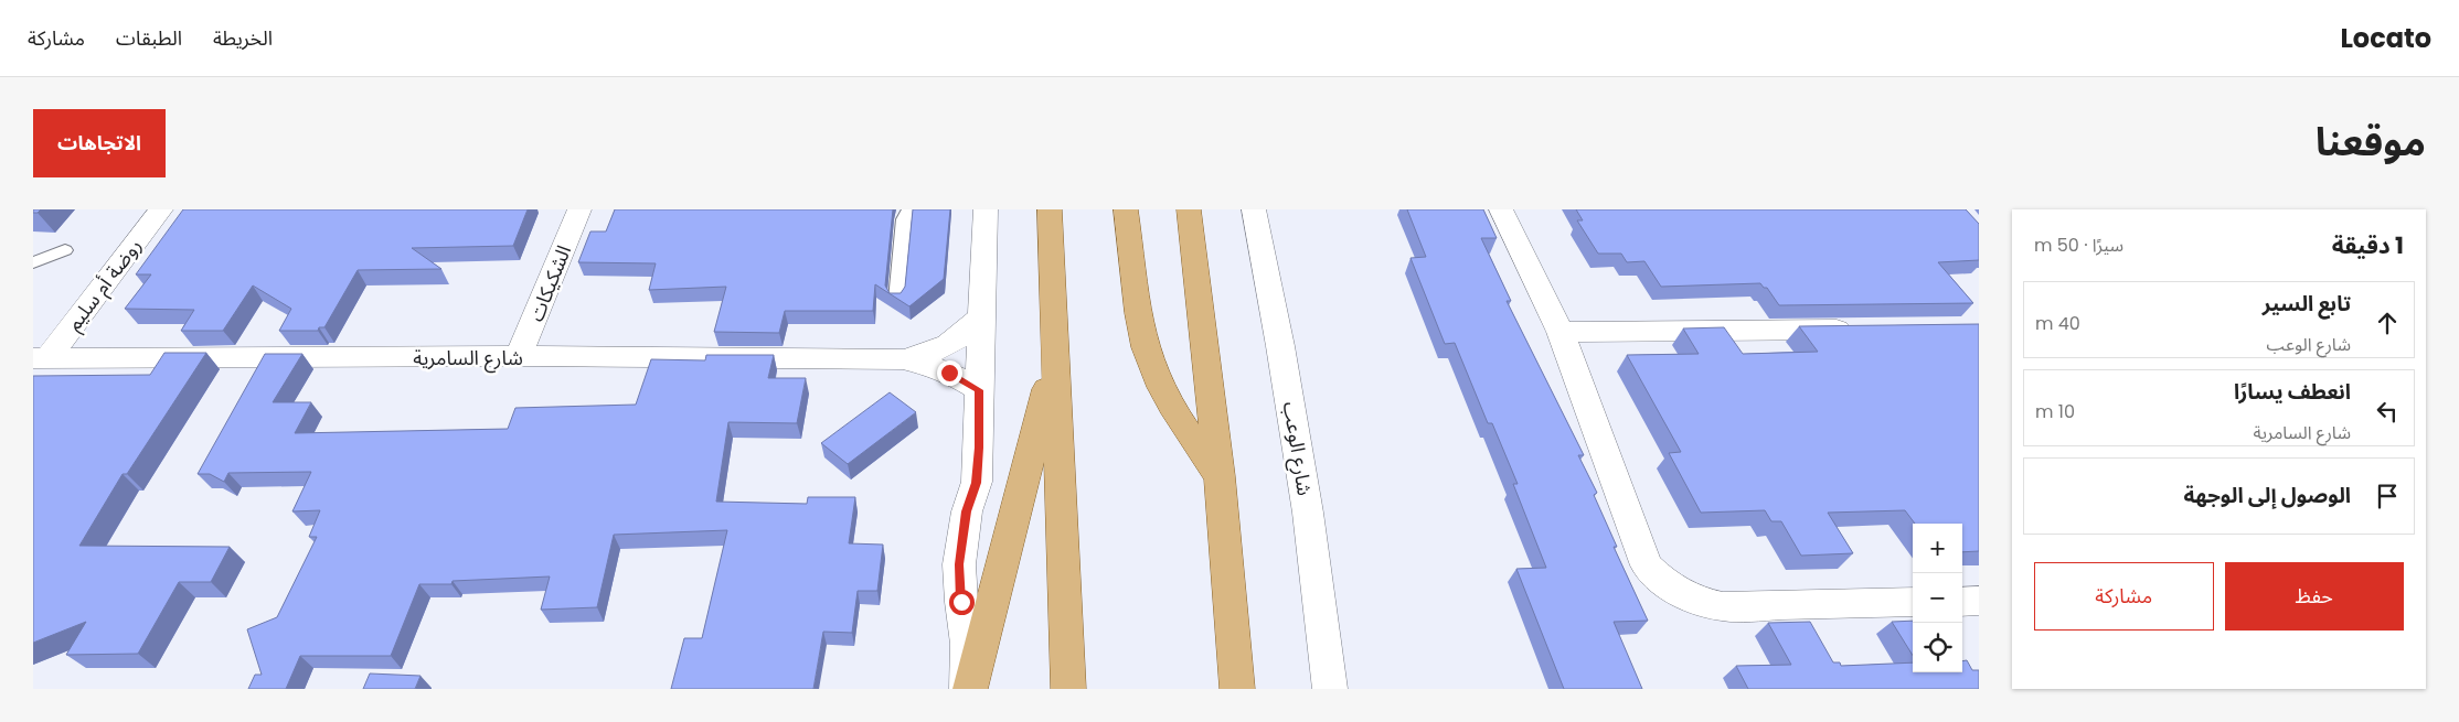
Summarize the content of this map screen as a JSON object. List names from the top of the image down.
{
  "streets": {
    "street": [
      "الشكيكات",
      "روضة أم سليم",
      "شارع السامرية",
      "شارع الوعب"
    ]
  },
  "crossings": [
    ["الشكيكات", "شارع السامرية"],
    ["روضة أم سليم", "شارع السامرية"]
  ],
  "page": {
    "header": "Locato",
    "nav": ["الخريطة", "الطبقات", "مشاركة"],
    "title": "موقعنا",
    "buttons": [
      "الاتجاهات",
      ["حفظ", "مشاركة"]
    ],
    "heading": ["1 دقيقة", "سيرًا · 50 m"],
    "list": [
      ["تابع السير", "شارع الوعب", "40 m"],
      ["انعطف يسارًا", "شارع السامرية", "10 m"],
      "الوصول إلى الوجهة"
    ],
    "map_buttons": ["+", "−"]
  }
}
